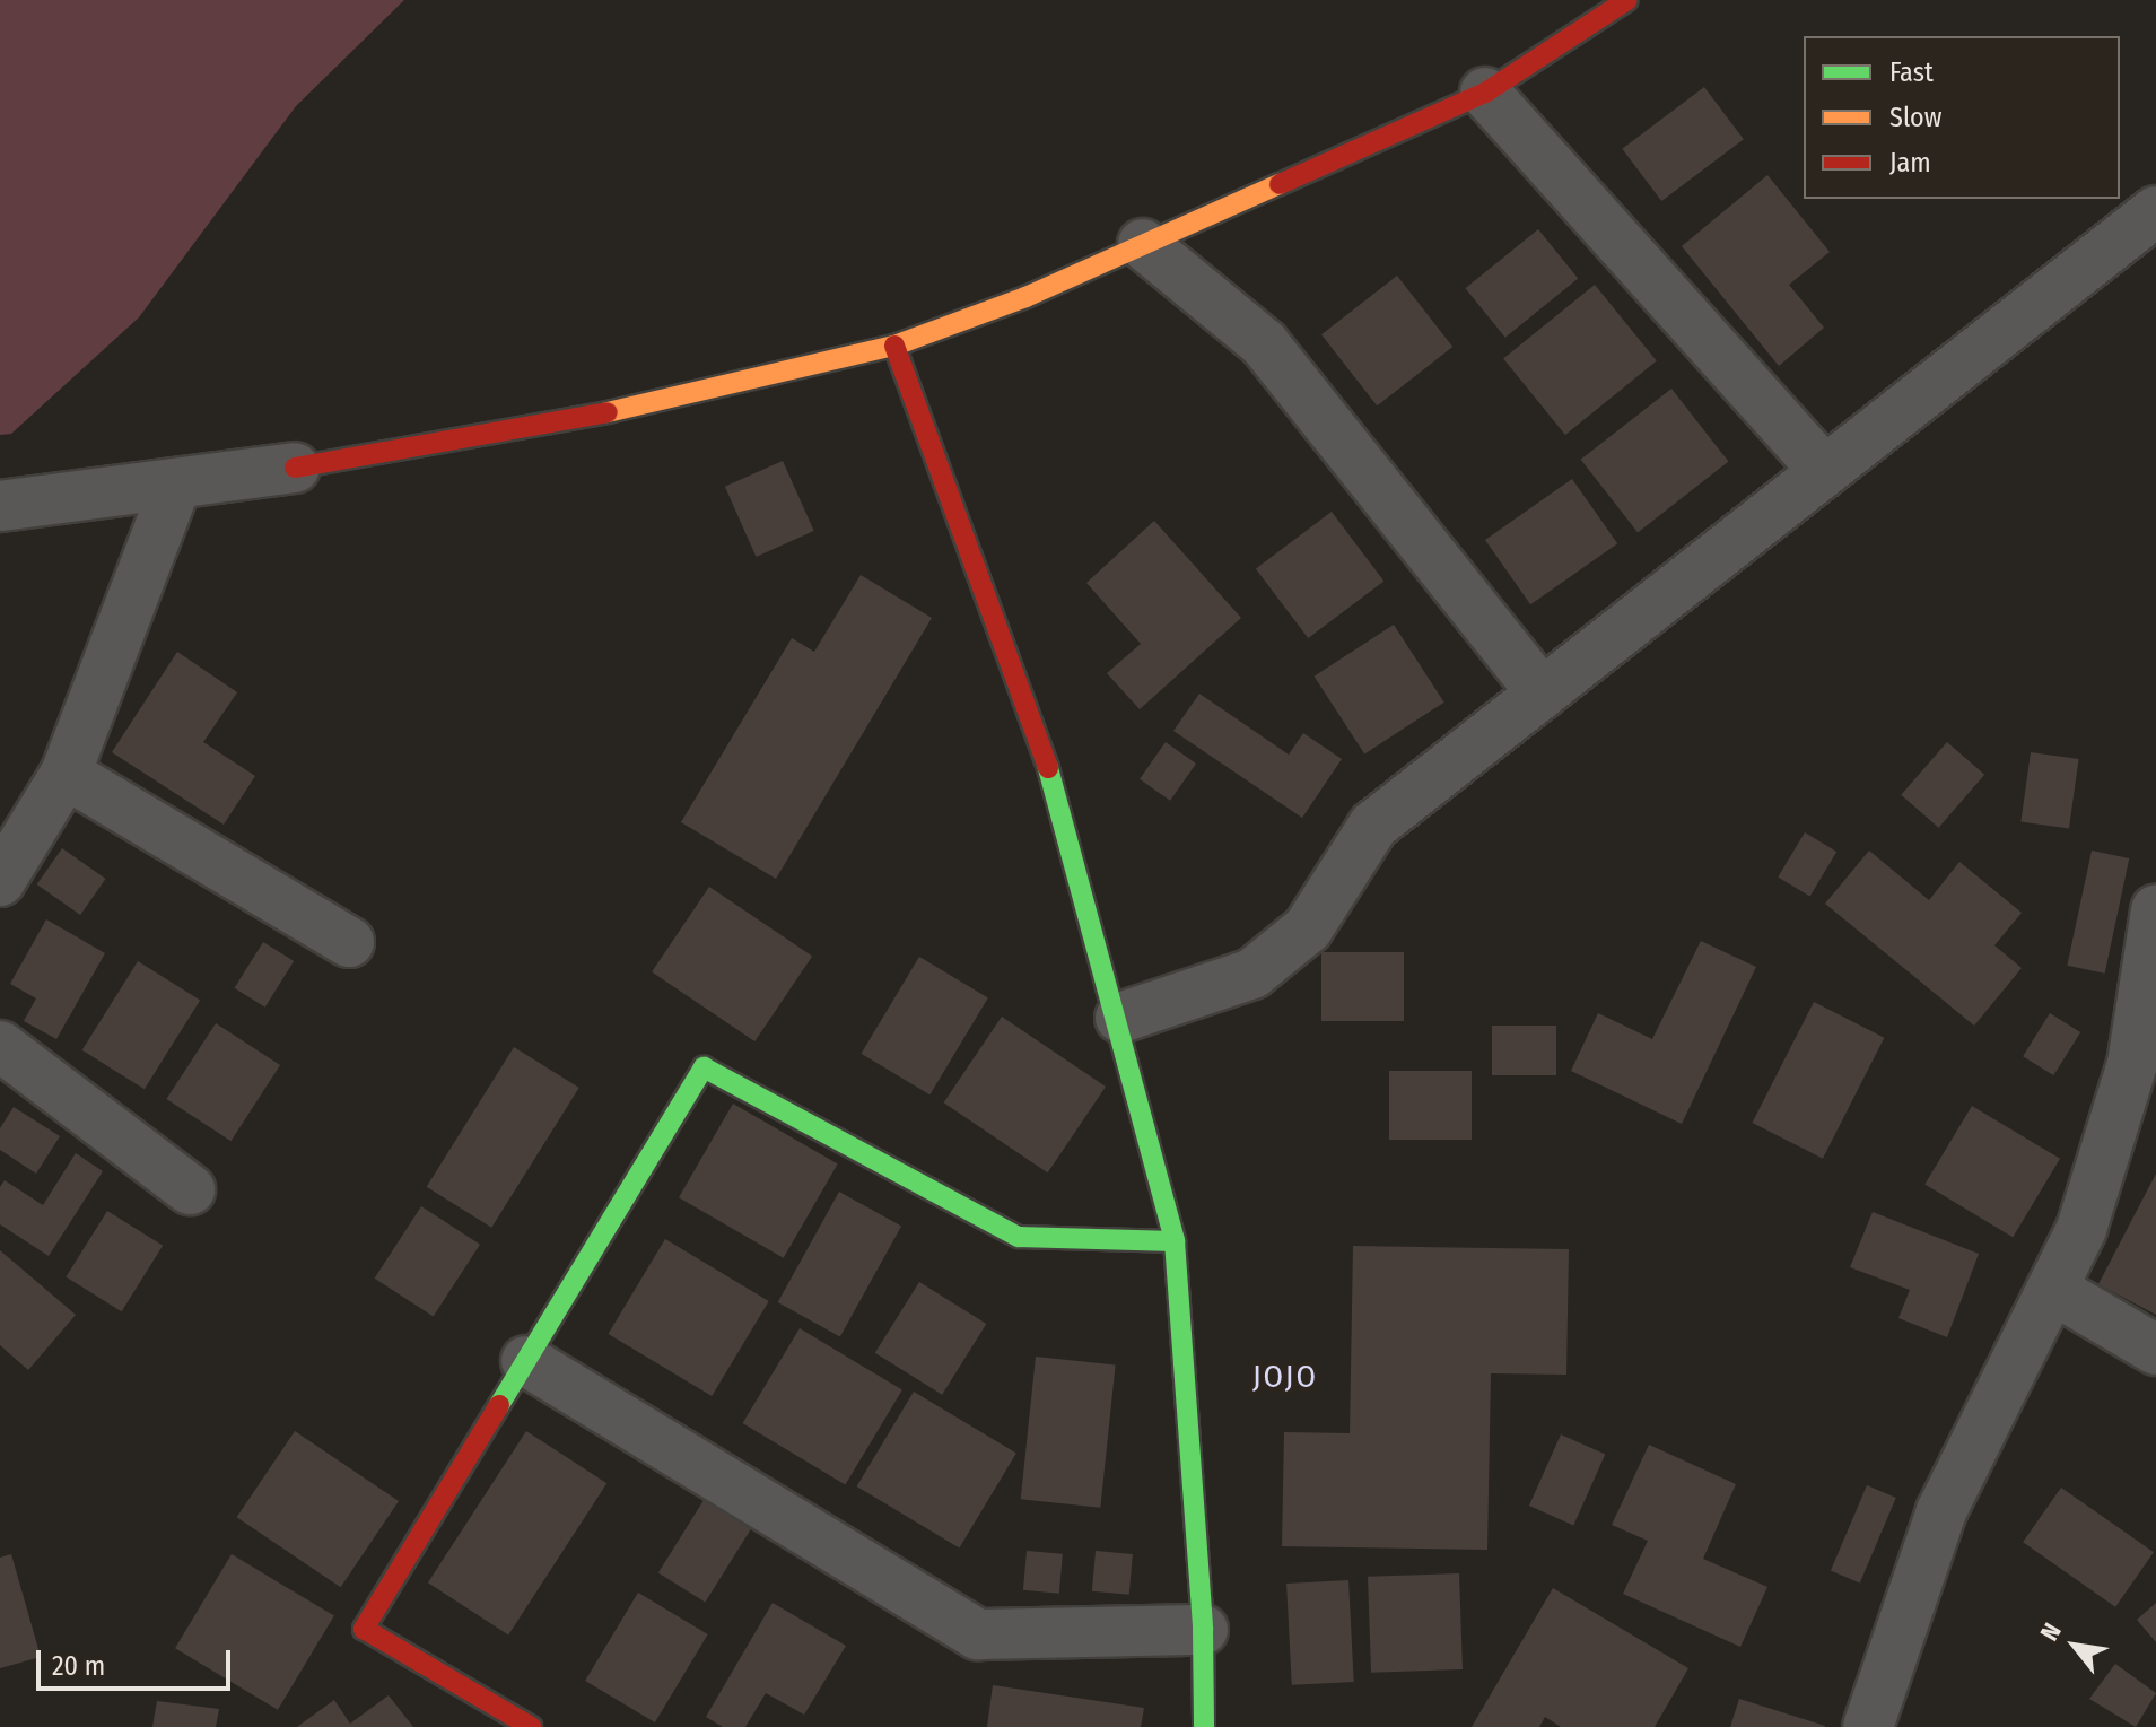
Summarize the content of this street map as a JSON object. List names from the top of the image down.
{
  "districts": ["JOJO"],
  "legend": ["Fast", "Slow", "Jam"],
  "scale_bar": "20 m",
  "north": "top left"
}
